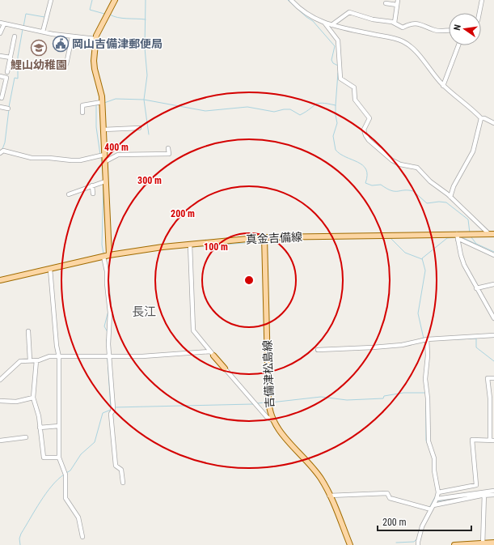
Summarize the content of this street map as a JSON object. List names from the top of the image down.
{
  "streets": {
    "main road": ["真金吉備線", "吉備津松島線"]
  },
  "crossings": [
    ["真金吉備線", "吉備津松島線"]
  ],
  "districts": ["長江"],
  "places": {
    "public building": ["岡山吉備津郵便局"],
    "school or university": ["鯉山幼稚園"]
  },
  "scale_bar": "200 m",
  "north": "left",
  "rings": [
    "400 m",
    "300 m",
    "200 m",
    "100 m"
  ]
}
